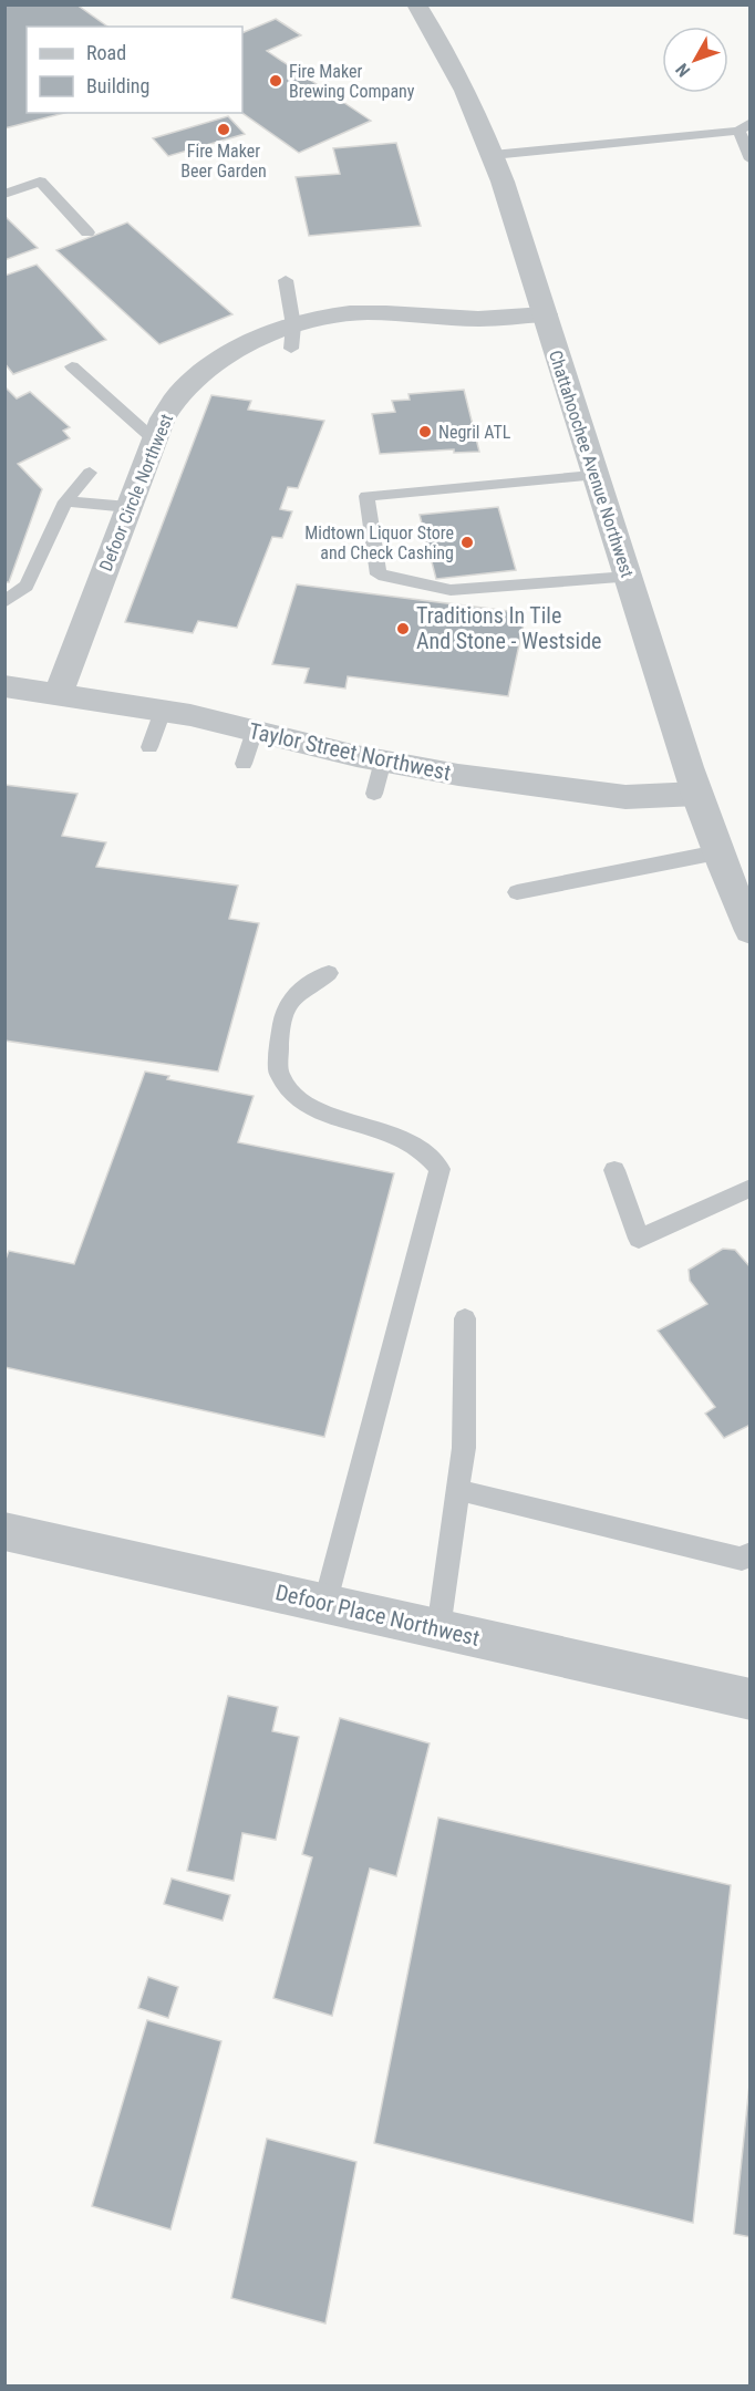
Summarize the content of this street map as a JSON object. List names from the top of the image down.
{
  "streets": {
    "street": [
      "Chattahoochee Avenue Northwest",
      "Defoor Circle Northwest",
      "Taylor Street Northwest",
      "Defoor Place Northwest"
    ]
  },
  "crossings": [
    ["Chattahoochee Avenue Northwest", "Defoor Circle Northwest"],
    ["Chattahoochee Avenue Northwest", "Taylor Street Northwest"],
    ["Defoor Circle Northwest", "Taylor Street Northwest"]
  ],
  "places": [
    "Fire Maker Brewing Company",
    "Fire Maker Beer Garden",
    "Negril ATL",
    "Midtown Liquor Store and Check Cashing",
    "Traditions In Tile And Stone - Westside"
  ],
  "legend": ["Road", "Building"],
  "north": "bottom left"
}
